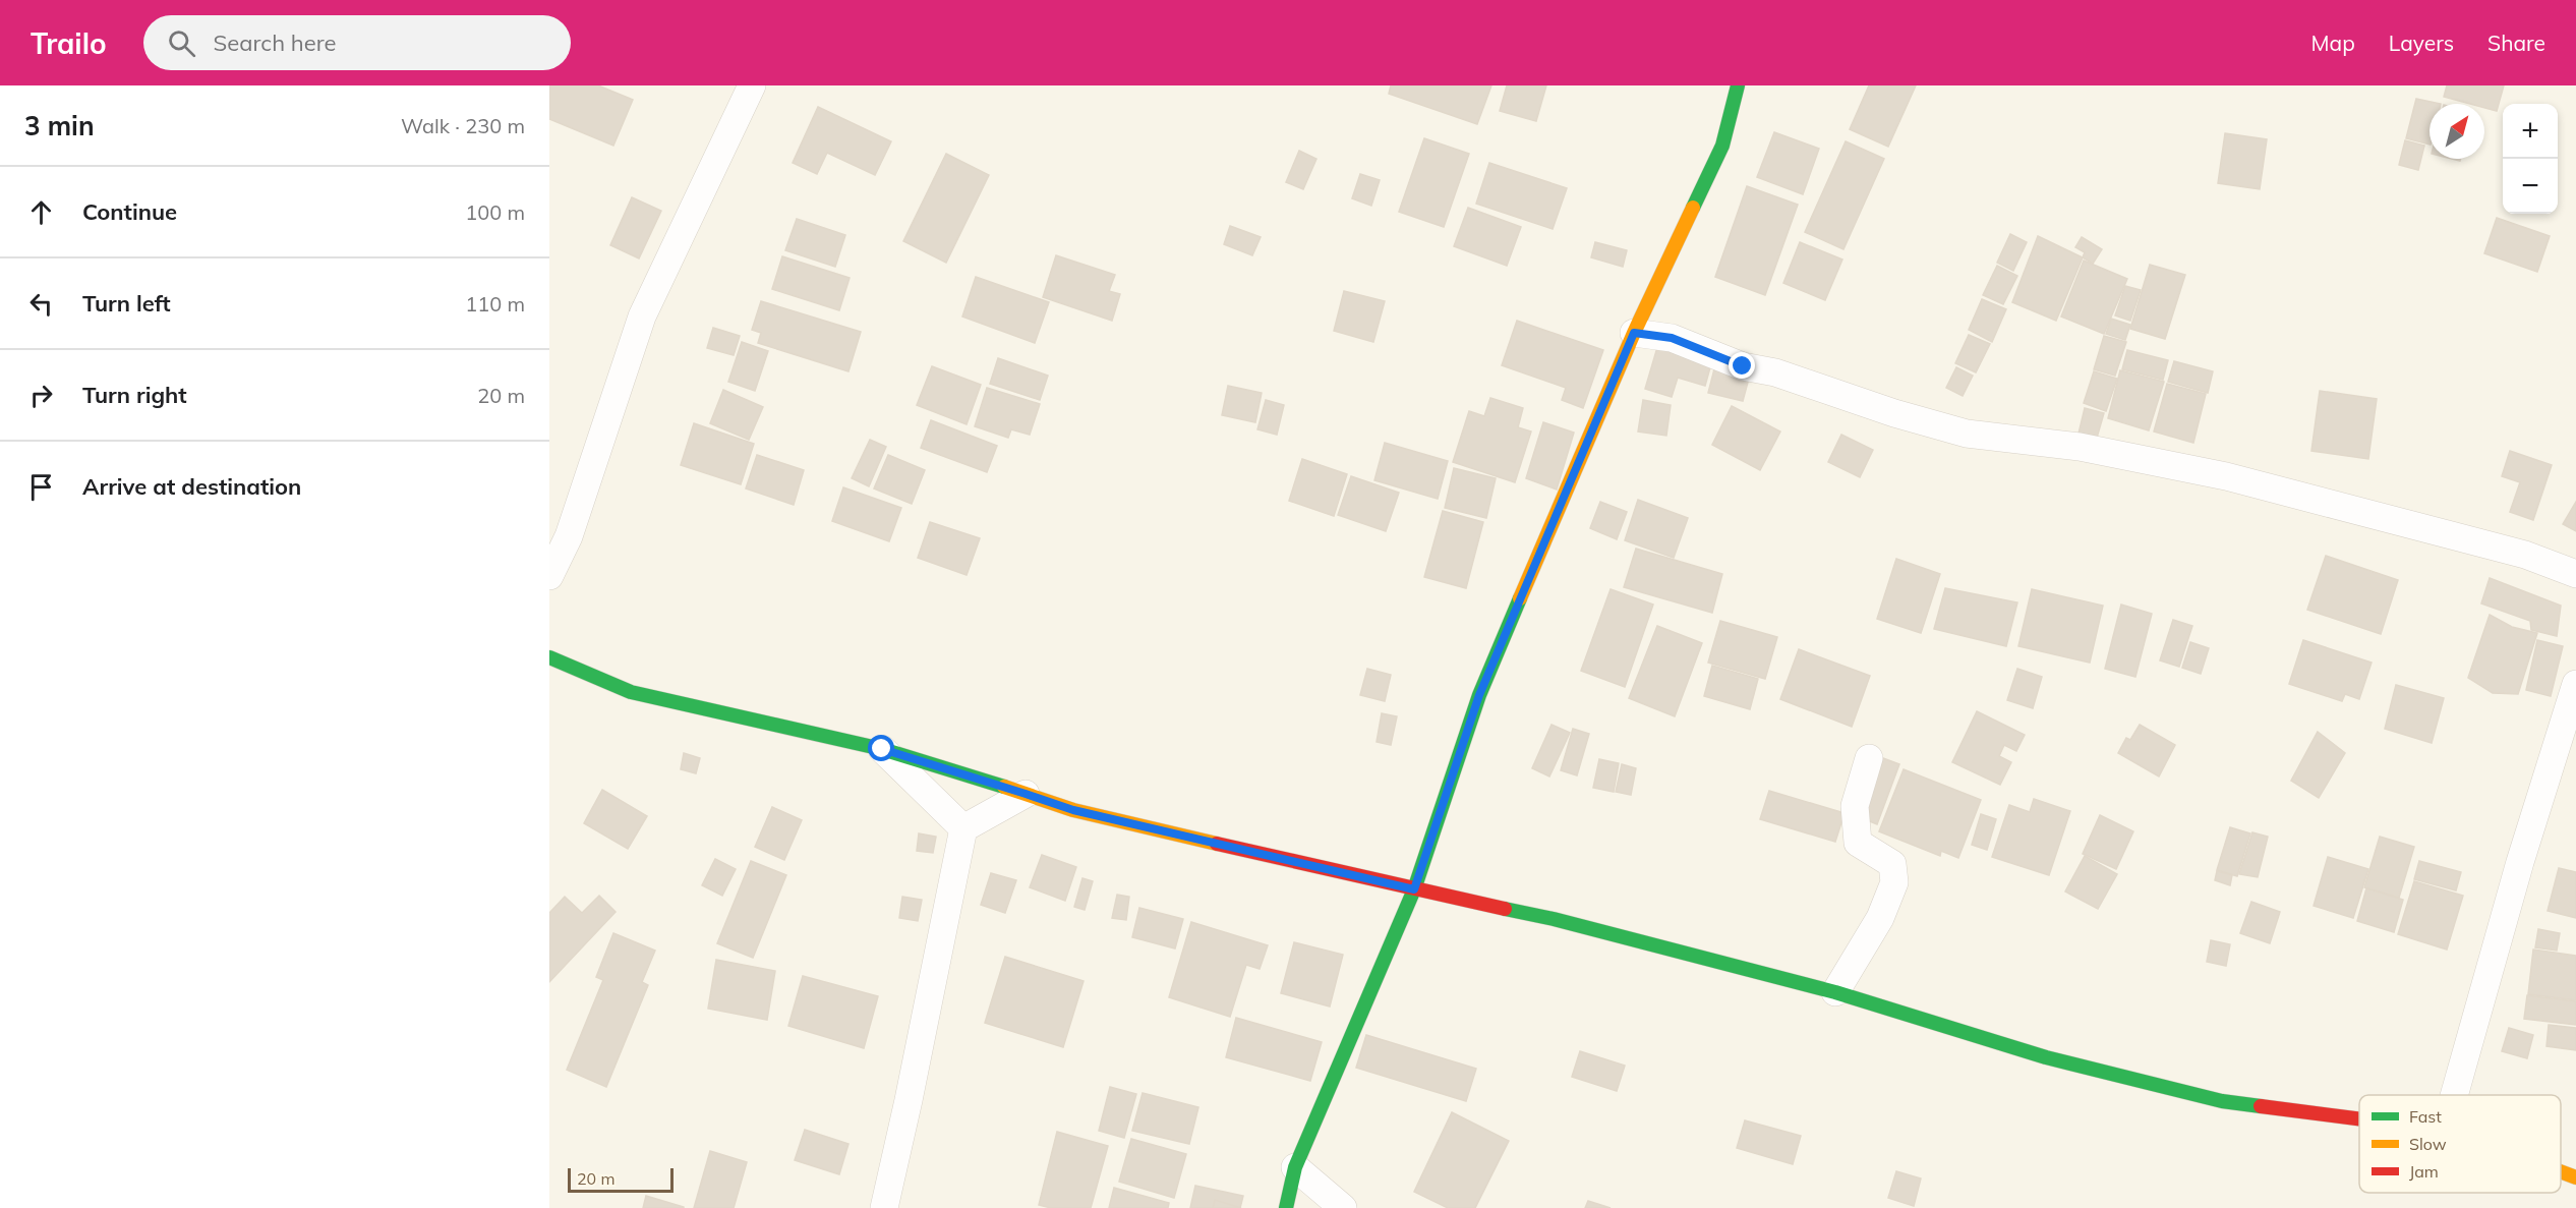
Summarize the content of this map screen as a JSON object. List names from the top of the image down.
{
  "legend": ["Fast", "Slow", "Jam"],
  "scale_bar": "20 m",
  "north": "top right",
  "page": {
    "header": "Trailo",
    "search": "Search here",
    "nav": ["Map", "Layers", "Share"],
    "heading": ["3 min", "Walk · 230 m"],
    "map_buttons": ["+", "−"],
    "list": [
      ["Continue", "100 m"],
      ["Turn left", "110 m"],
      ["Turn right", "20 m"],
      "Arrive at destination"
    ],
    "scale": "20 m"
  }
}
